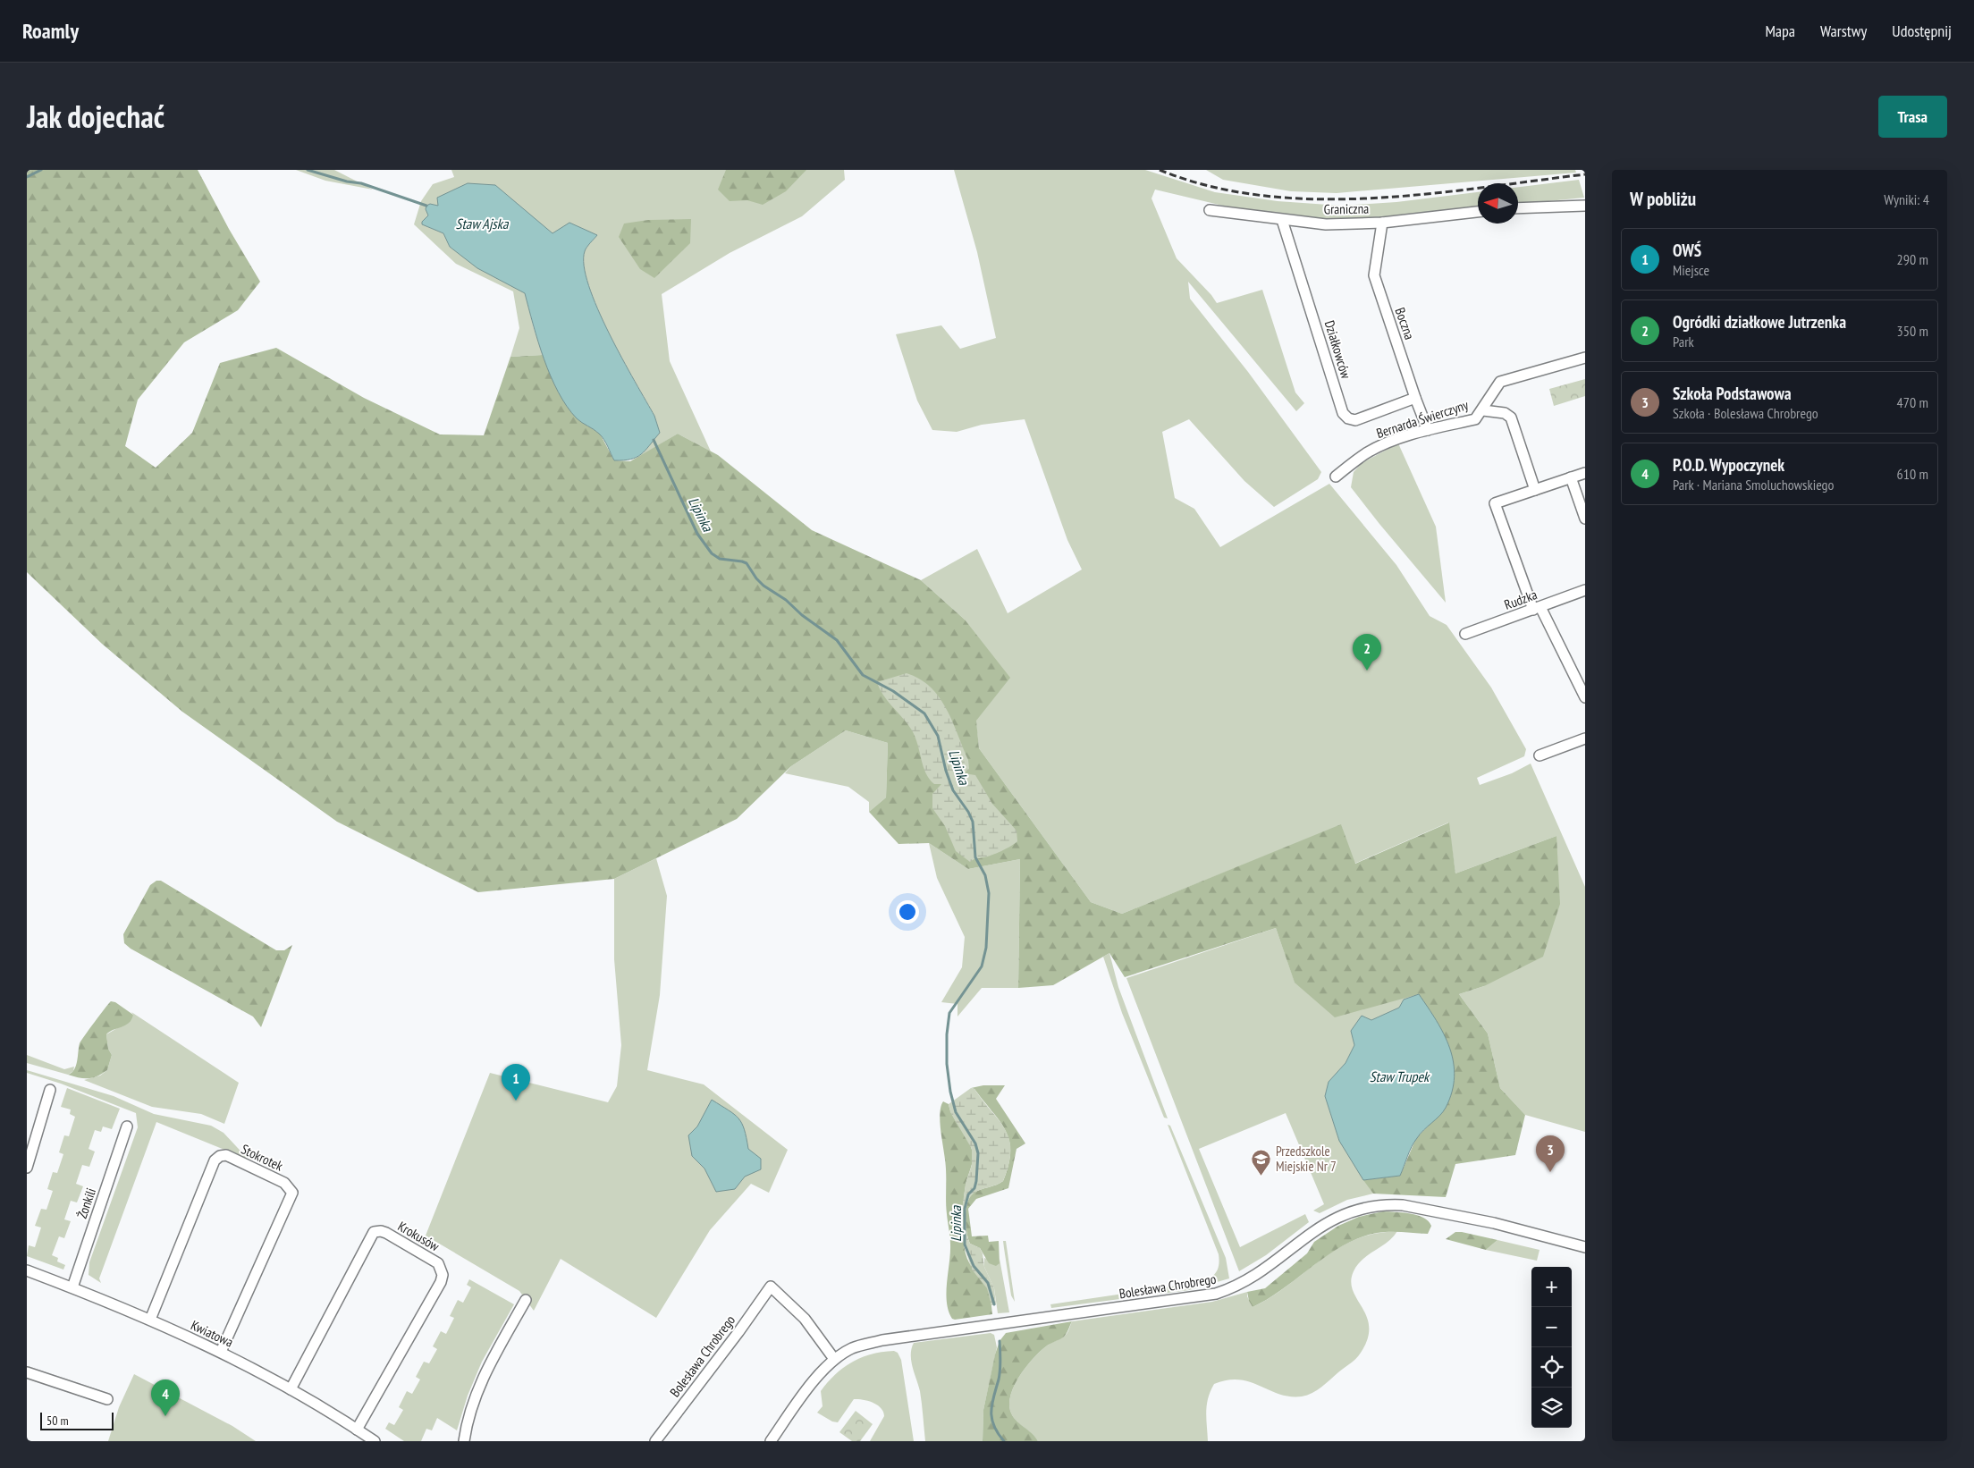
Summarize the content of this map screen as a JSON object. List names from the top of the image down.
{
  "streets": {
    "street": [
      "Graniczna",
      "Boczna",
      "Działkowców",
      "Bernarda Świerczyny",
      "Rudzka",
      "Stokrotek",
      "Żonkili",
      "Krokusów",
      "Bolesława Chrobrego",
      "Kwiatowa"
    ]
  },
  "crossings": [
    ["Graniczna", "Boczna"],
    ["Graniczna", "Działkowców"],
    ["Boczna", "Działkowców"],
    ["Boczna", "Bernarda Świerczyny"],
    ["Stokrotek", "Kwiatowa"],
    ["Żonkili", "Kwiatowa"],
    ["Krokusów", "Kwiatowa"]
  ],
  "water": ["Staw Ajska", "Lipinka", "Staw Trupek"],
  "places": {
    "school or university": ["Przedszkole Miejskie Nr 7"]
  },
  "scale_bar": "50 m",
  "north": "left",
  "page": {
    "header": "Roamly",
    "nav": ["Mapa", "Warstwy", "Udostępnij"],
    "title": "Jak dojechać",
    "buttons": "Trasa",
    "heading": ["W pobliżu", "Wyniki: 4"],
    "list": [
      {
        "mark": "1",
        "name": "OWŚ",
        "note": "Miejsce",
        "value": "290 m"
      },
      {
        "mark": "2",
        "name": "Ogródki działkowe Jutrzenka",
        "note": "Park",
        "value": "350 m"
      },
      {
        "mark": "3",
        "name": "Szkoła Podstawowa",
        "note": "Szkoła · Bolesława Chrobrego",
        "value": "470 m"
      },
      {
        "mark": "4",
        "name": "P.O.D. Wypoczynek",
        "note": "Park · Mariana Smoluchowskiego",
        "value": "610 m"
      }
    ],
    "pins": [
      "2",
      "1",
      "3",
      "4"
    ],
    "map_buttons": ["+", "−"],
    "scale": "50 m"
  }
}
